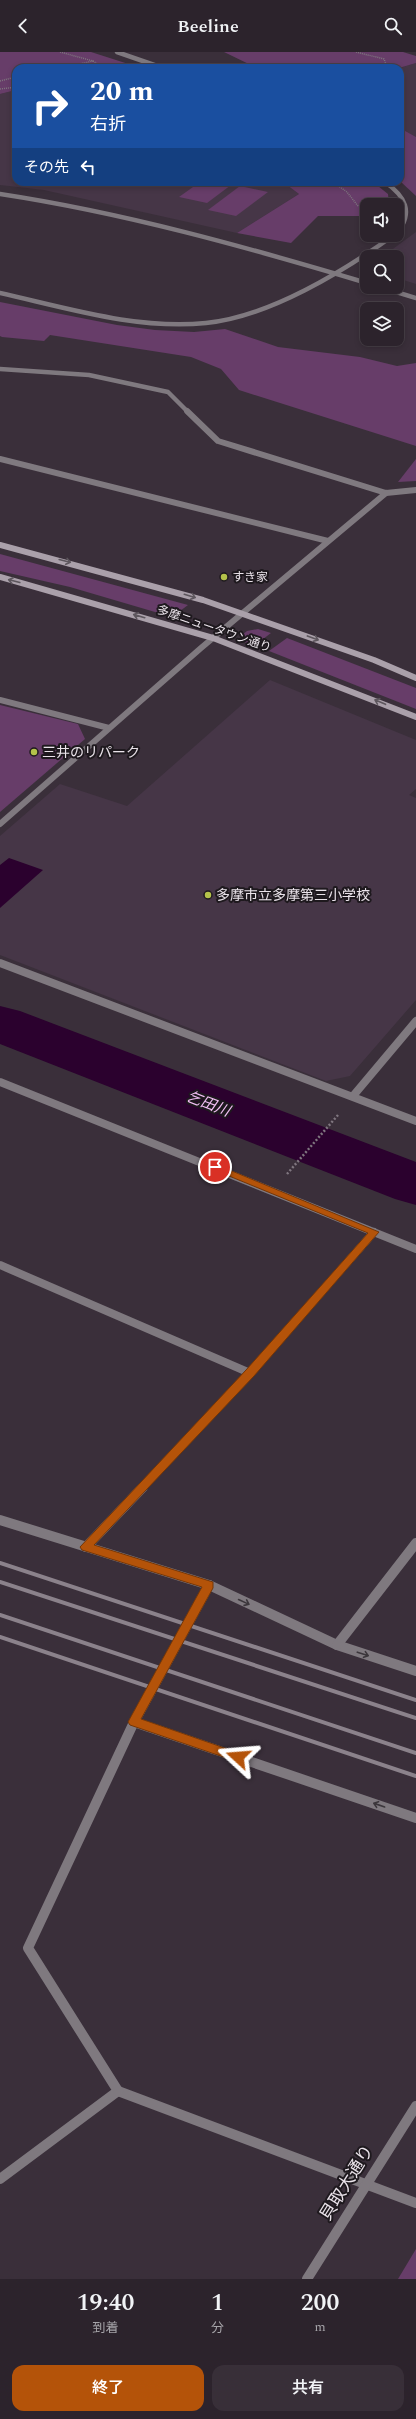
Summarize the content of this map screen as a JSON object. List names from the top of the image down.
{
  "streets": {
    "main road": ["多摩ニュータウン通り"],
    "street": ["貝取大通り"]
  },
  "water": ["乞田川"],
  "places": ["すき家", "三井のリパーク", "多摩市立多摩第三小学校"],
  "page": {
    "header": "Beeline",
    "turn": ["20 m", "右折"],
    "then": "その先",
    "eta": [
      "19:40",
      "到着",
      "1",
      "分",
      "200",
      "m"
    ],
    "buttons": ["終了", "共有"]
  }
}
